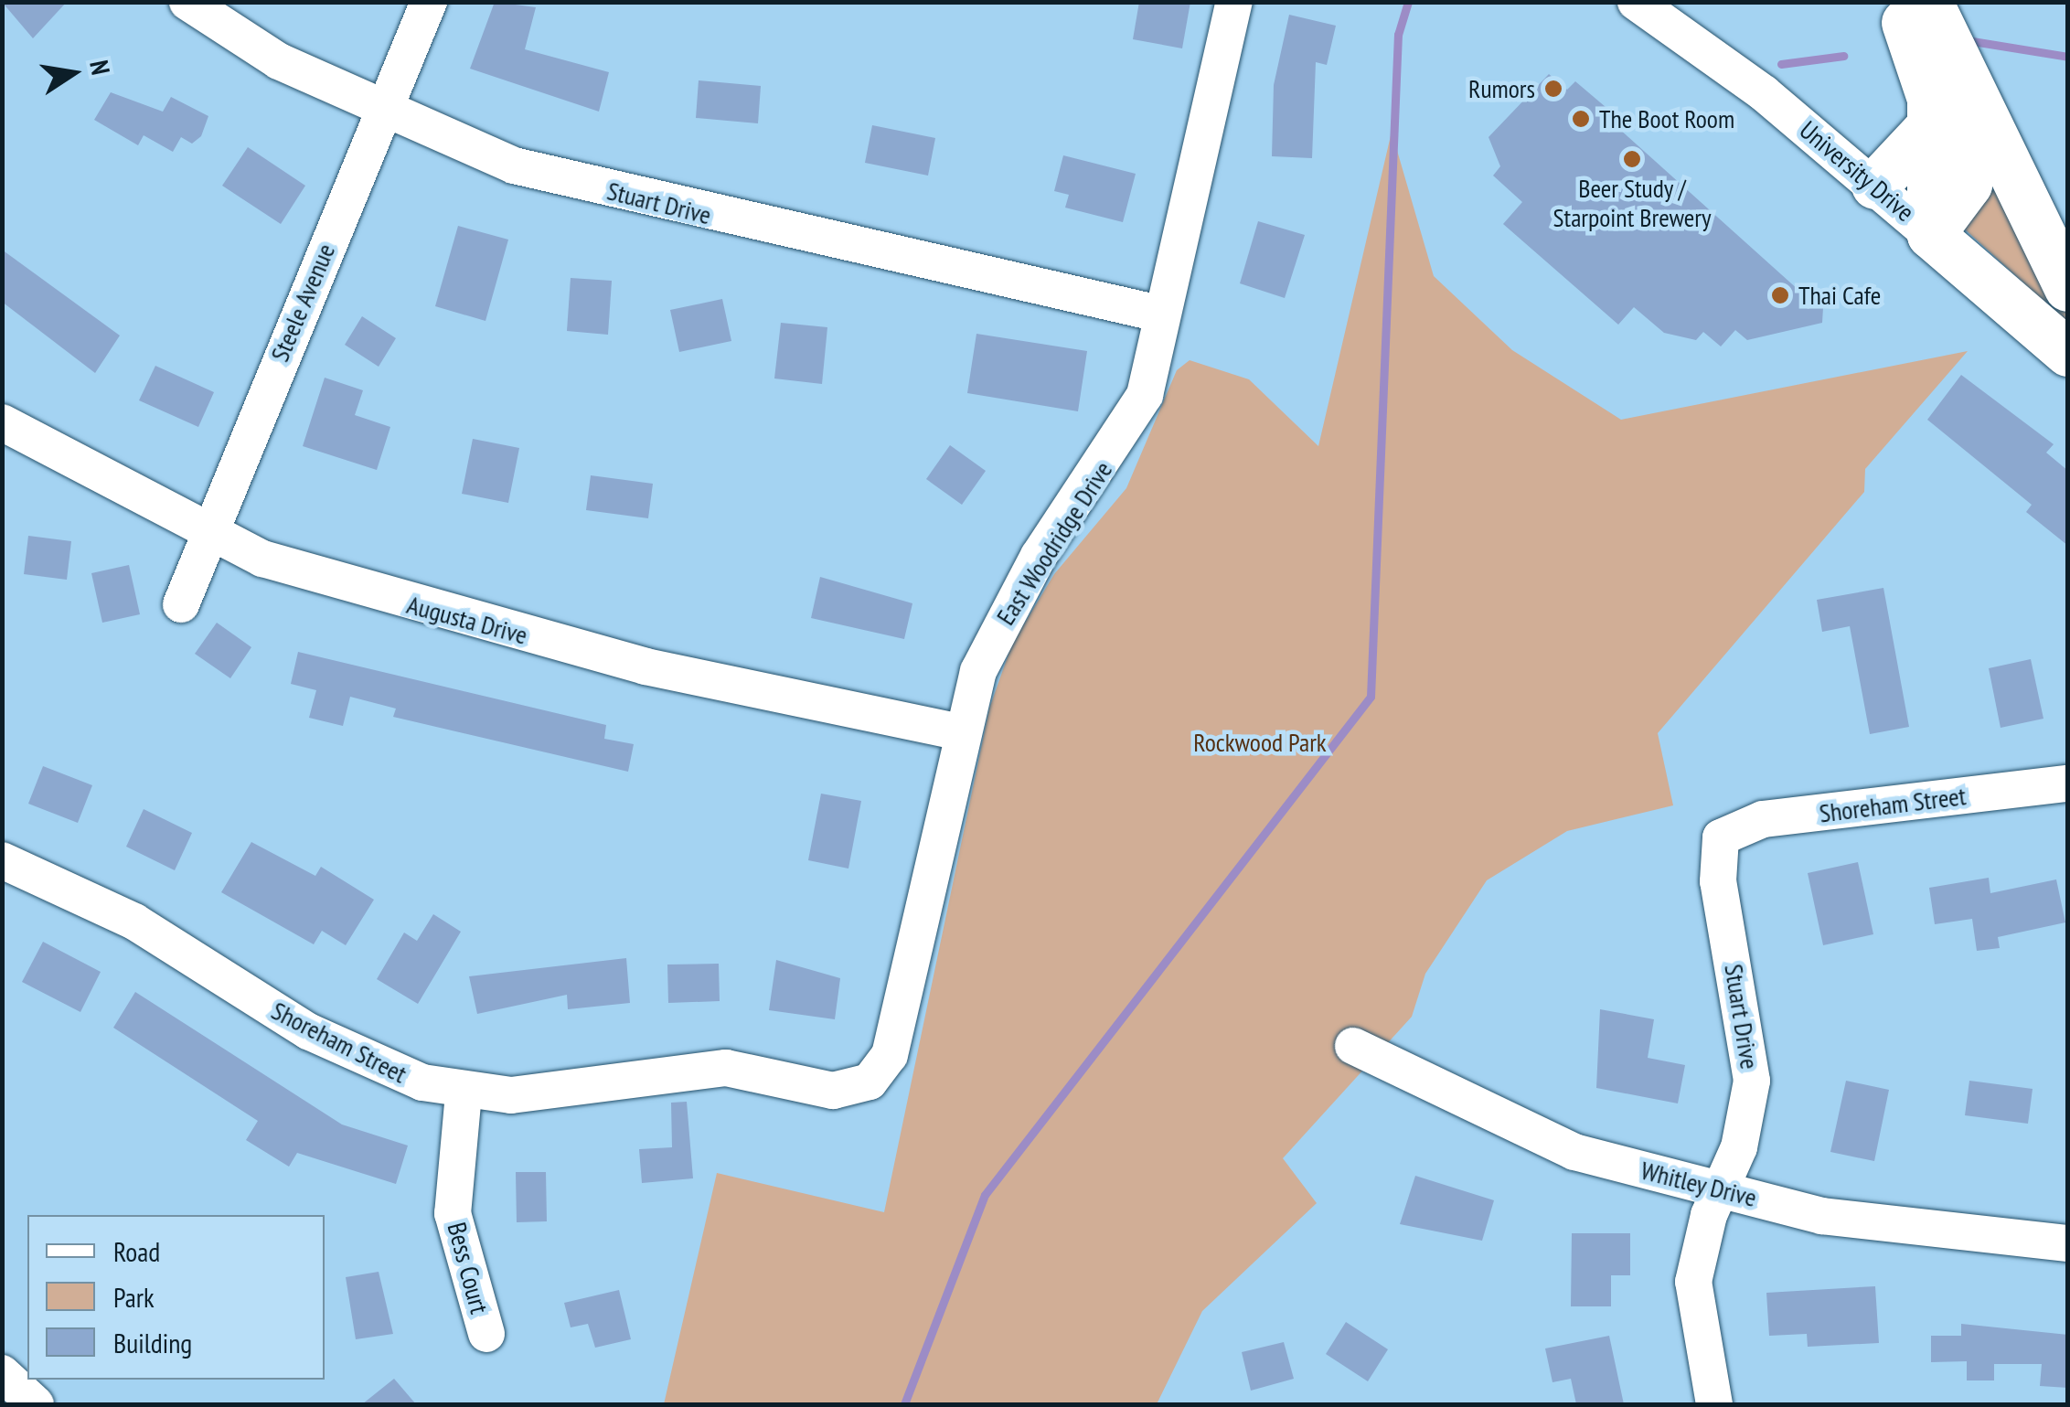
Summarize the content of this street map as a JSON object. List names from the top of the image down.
{
  "streets": {
    "main road": ["University Drive"],
    "street": [
      "Stuart Drive",
      "Steele Avenue",
      "East Woodridge Drive",
      "Augusta Drive",
      "Shoreham Street",
      "Whitley Drive",
      "Bess Court"
    ]
  },
  "crossings": [
    ["Stuart Drive", "Steele Avenue"],
    ["Stuart Drive", "East Woodridge Drive"],
    ["Stuart Drive", "Shoreham Street"],
    ["Stuart Drive", "Whitley Drive"],
    ["Steele Avenue", "Augusta Drive"],
    ["East Woodridge Drive", "Augusta Drive"],
    ["East Woodridge Drive", "Shoreham Street"],
    ["Shoreham Street", "Bess Court"]
  ],
  "parks": ["Rockwood Park"],
  "places": [
    "Rumors",
    "The Boot Room",
    "Beer Study / Starpoint Brewery",
    "Thai Cafe"
  ],
  "legend": ["Road", "Park", "Building"],
  "north": "right"
}
